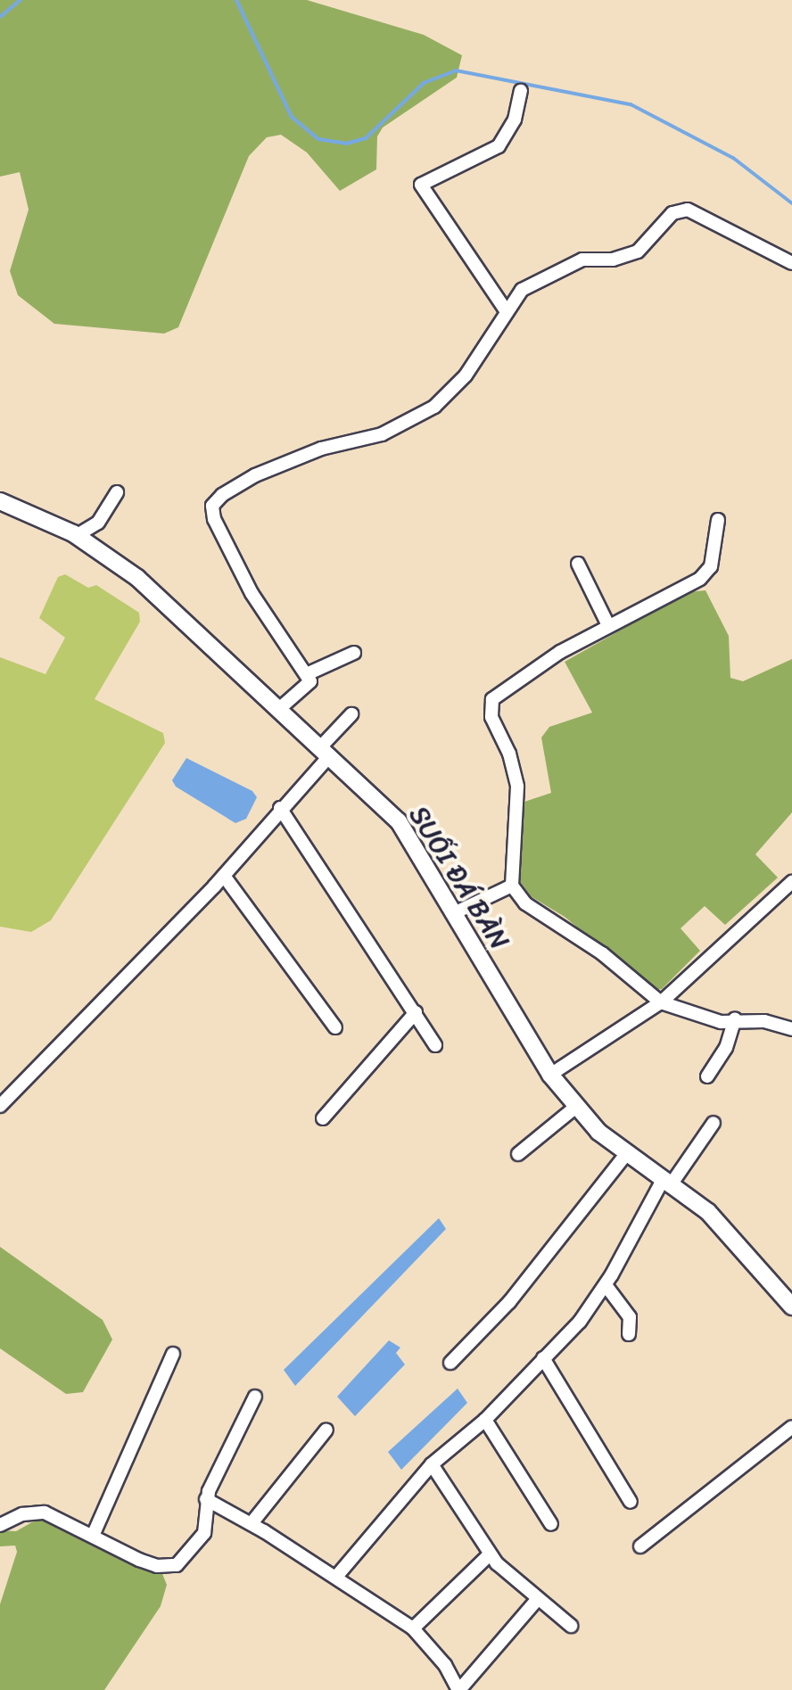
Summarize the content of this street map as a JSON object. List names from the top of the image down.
{
  "streets": {
    "street": ["SUỐI ĐÁ BÀN"]
  }
}
